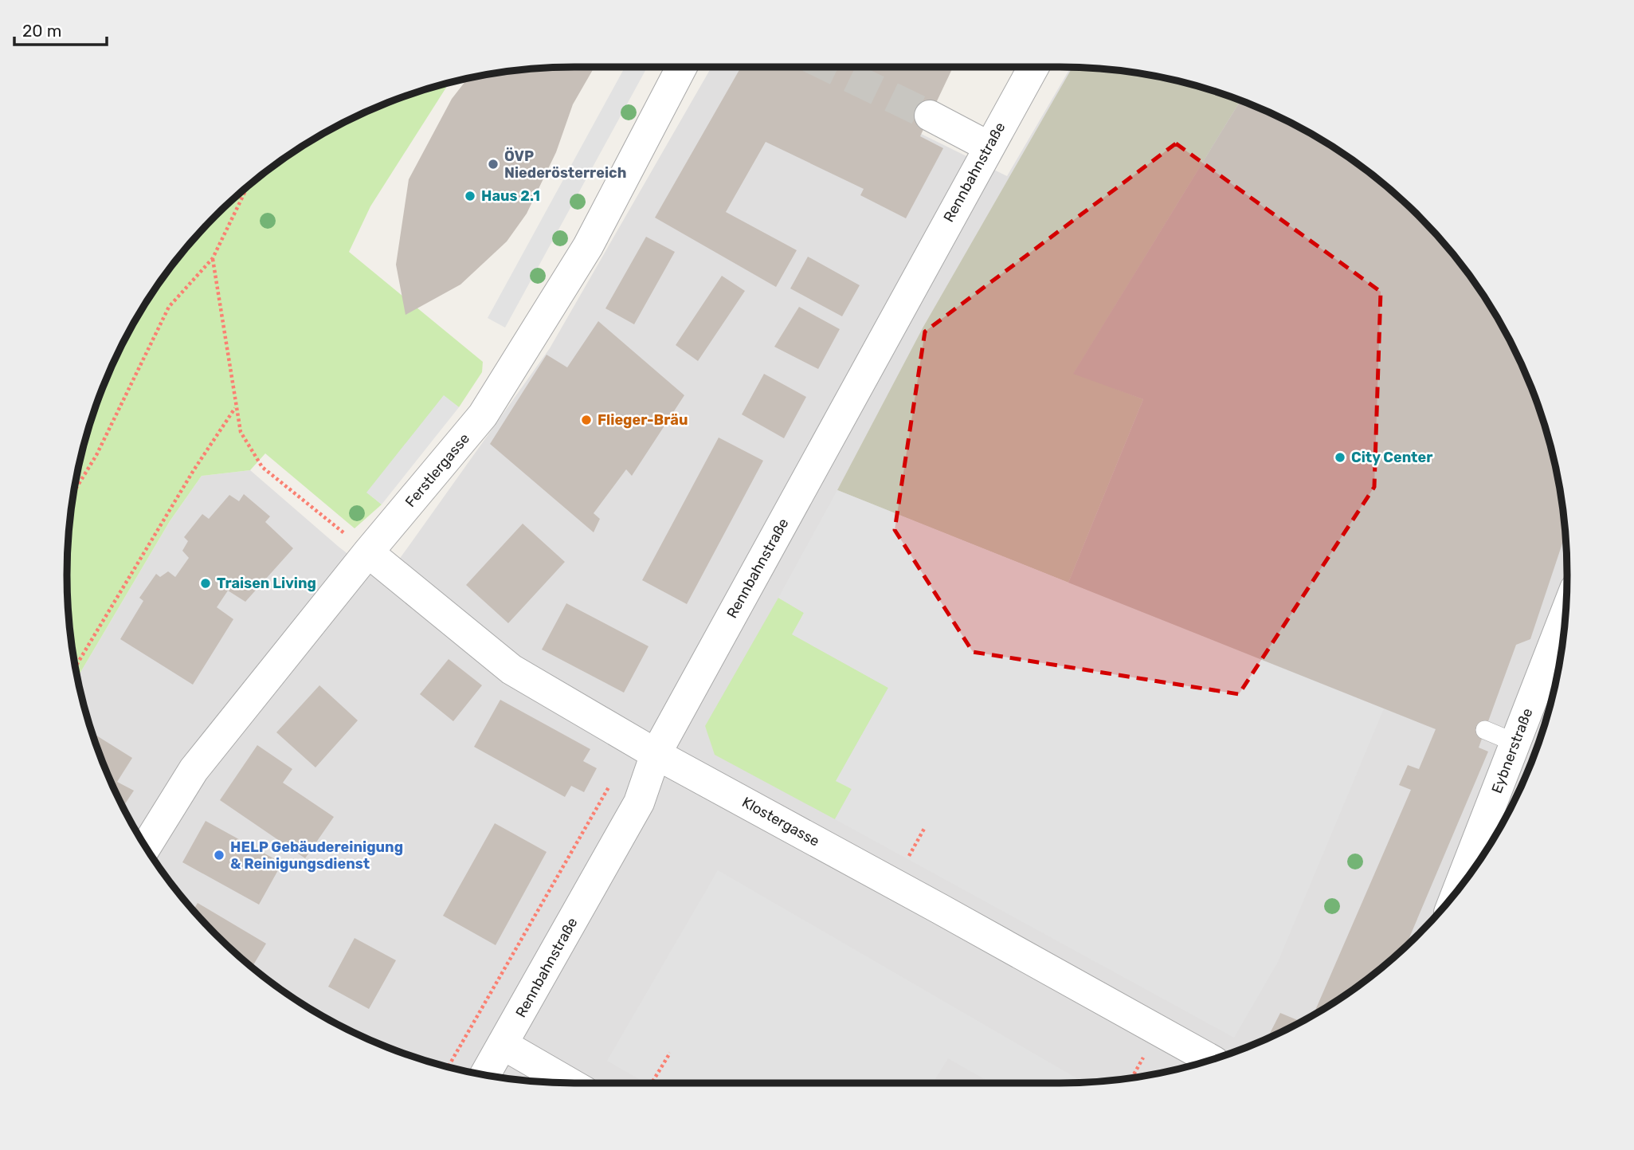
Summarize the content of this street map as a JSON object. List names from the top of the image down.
{
  "streets": {
    "street": [
      "Rennbahnstraße",
      "Ferstlergasse",
      "Eybnerstraße",
      "Klostergasse"
    ]
  },
  "crossings": [
    ["Rennbahnstraße", "Klostergasse"],
    ["Ferstlergasse", "Klostergasse"]
  ],
  "places": [
    "ÖVP Niederösterreich",
    "Haus 2.1",
    "Flieger-Bräu",
    "City Center",
    "Traisen Living",
    "HELP Gebäudereinigung & Reinigungsdienst"
  ],
  "scale_bar": "20 m"
}
